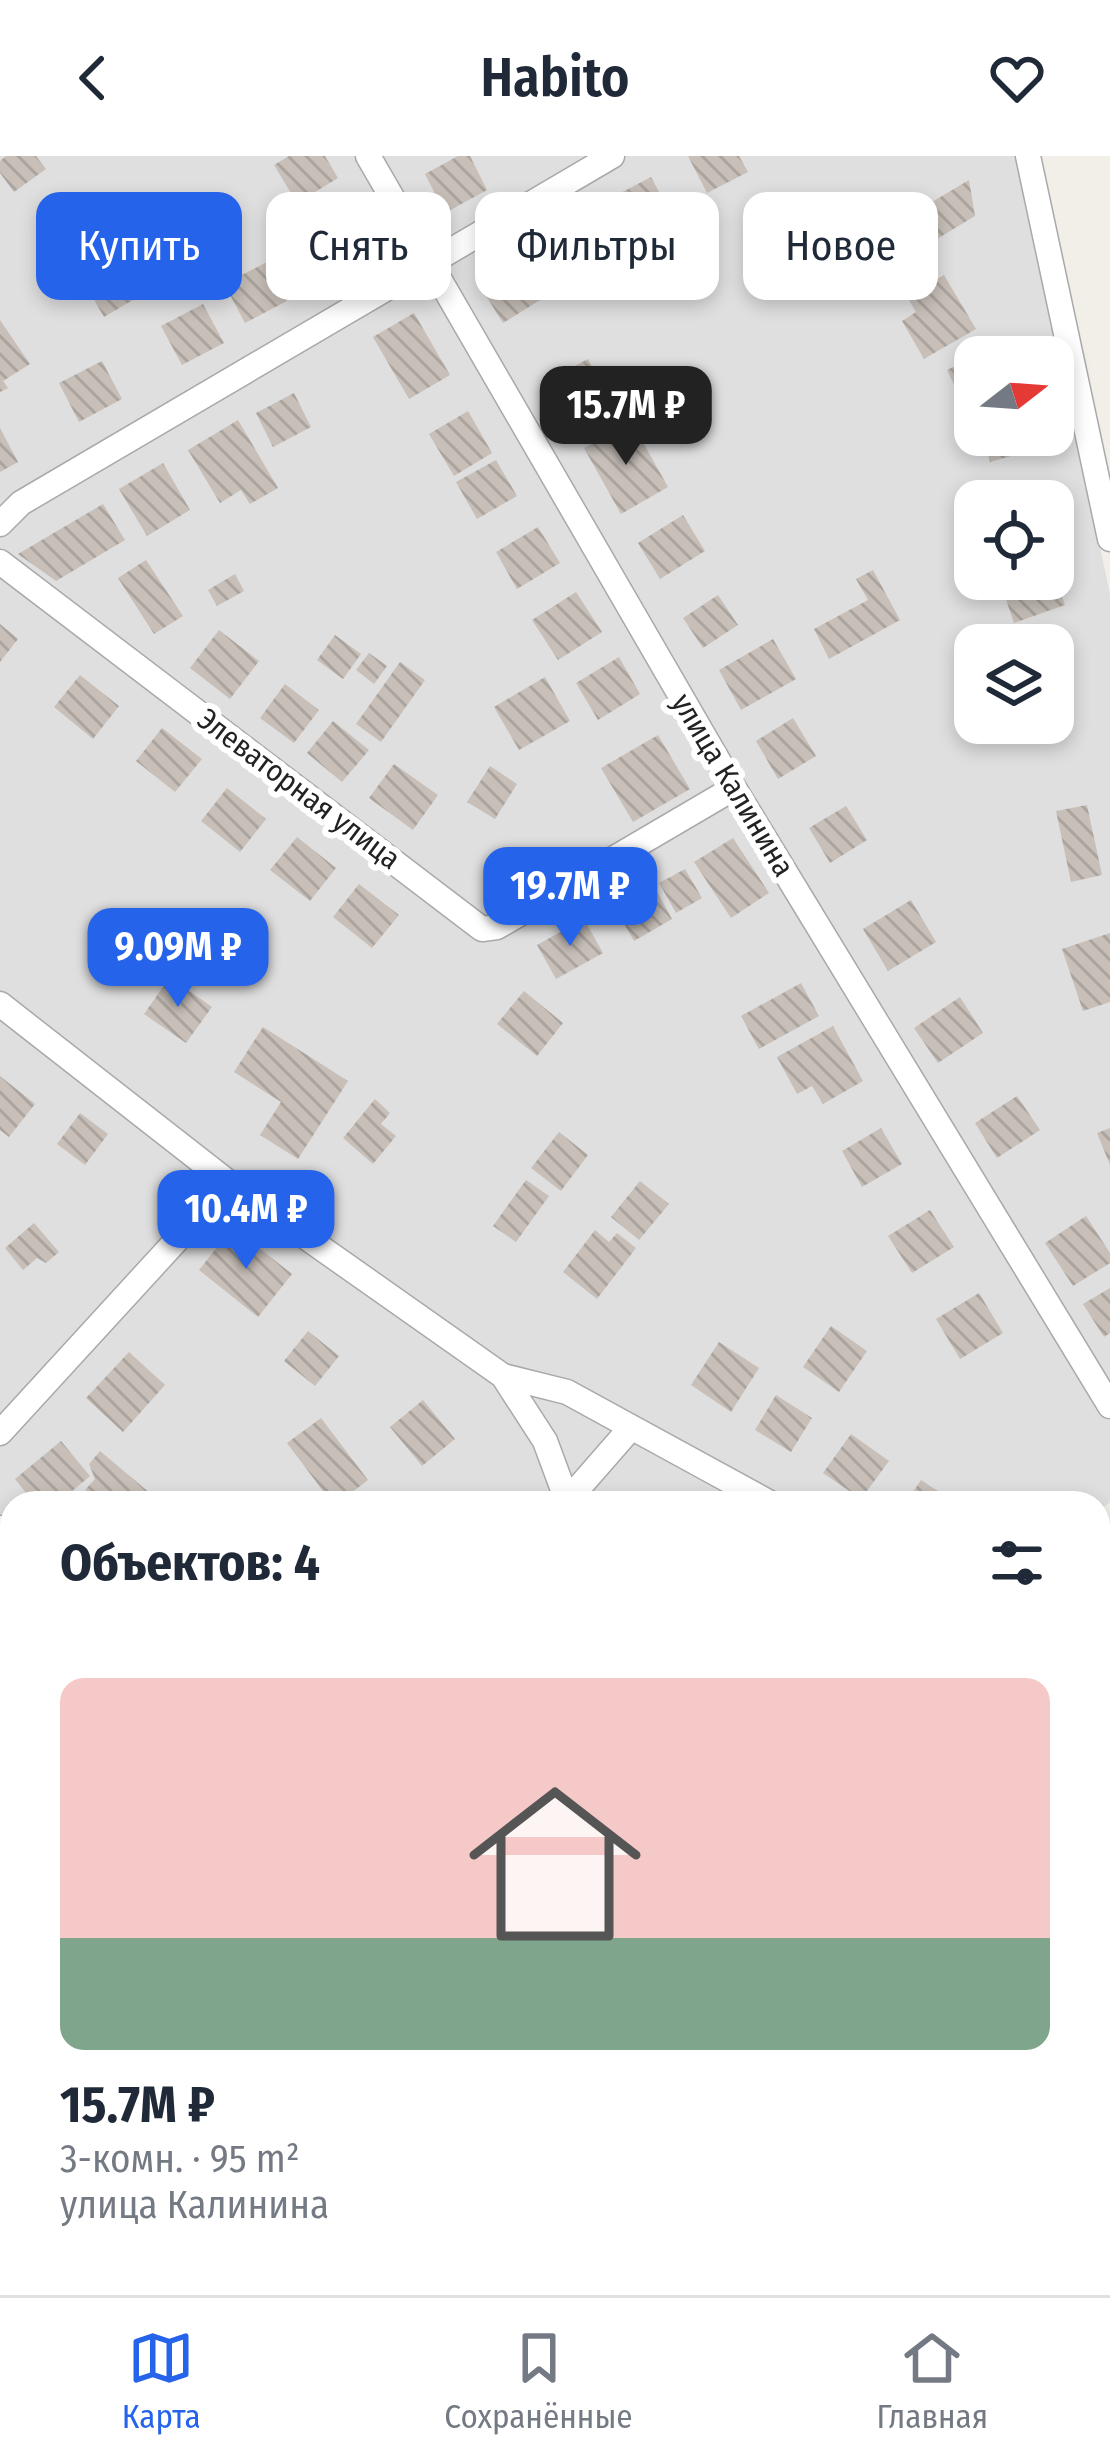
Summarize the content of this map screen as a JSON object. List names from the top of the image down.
{
  "streets": {
    "street": ["улица Калинина", "Элеваторная улица"]
  },
  "crossings": [
    ["улица Калинина", "Элеваторная улица"]
  ],
  "north": "right",
  "page": {
    "header": "Habito",
    "chip": [
      "Купить",
      "Снять",
      "Фильтры",
      "Новое"
    ],
    "price": [
      "15.7M ₽",
      "19.7M ₽",
      "9.09M ₽",
      "10.4M ₽"
    ],
    "heading": "Объектов: 4",
    "list": [
      {
        "name": "15.7M ₽",
        "note": "3-комн. · 95 m² · улица Калинина"
      }
    ],
    "tabs": ["Карта", "Сохранённые", "Главная"]
  }
}
